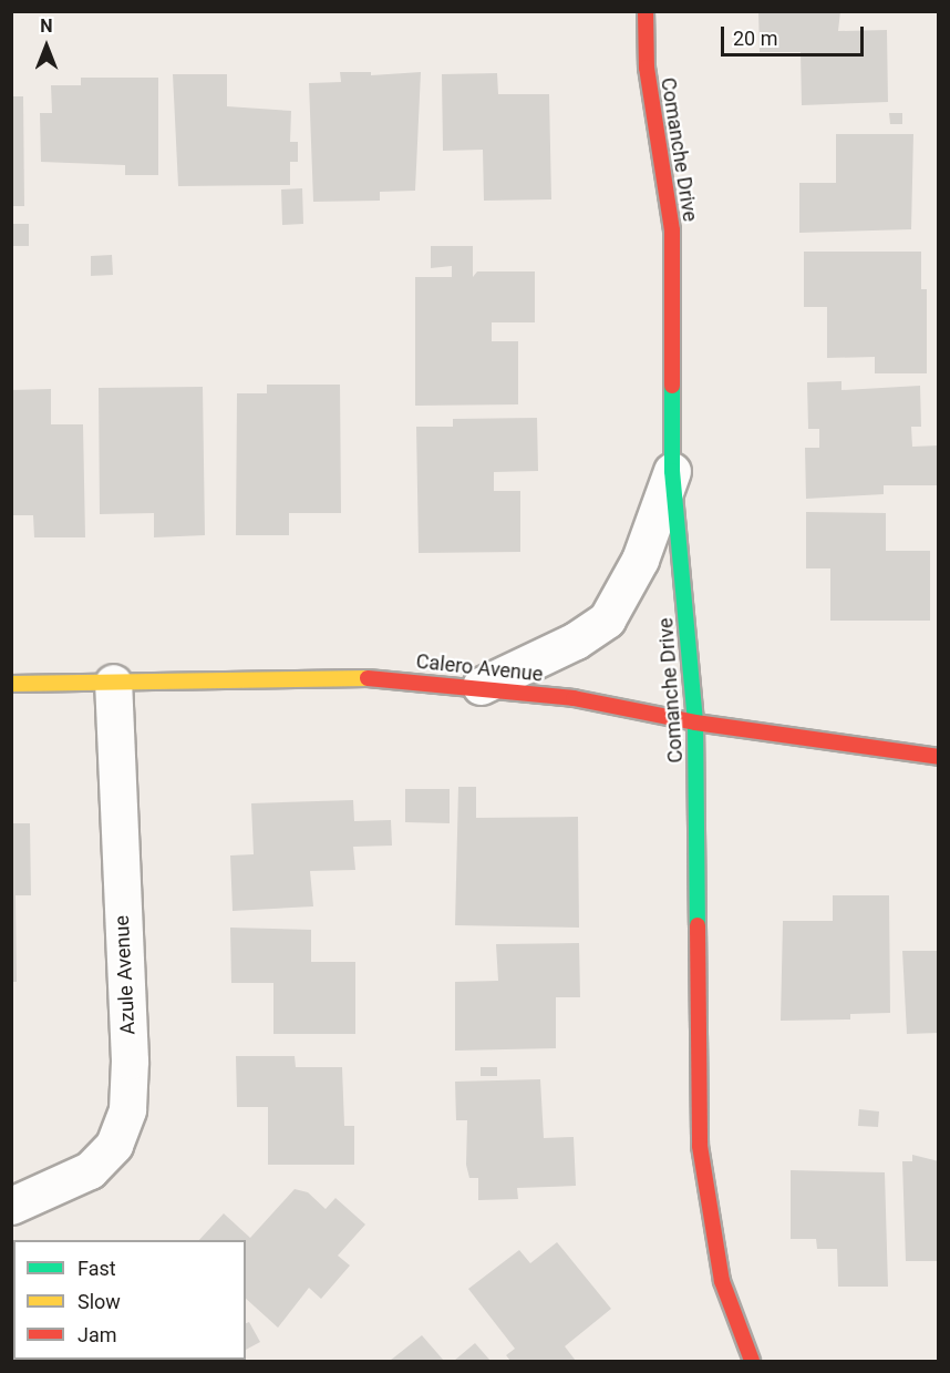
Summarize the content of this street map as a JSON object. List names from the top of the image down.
{
  "streets": {
    "street": ["Comanche Drive", "Calero Avenue", "Azule Avenue"]
  },
  "crossings": [
    ["Comanche Drive", "Calero Avenue"],
    ["Calero Avenue", "Azule Avenue"]
  ],
  "legend": ["Fast", "Slow", "Jam"],
  "scale_bar": "20 m",
  "north": "top"
}
